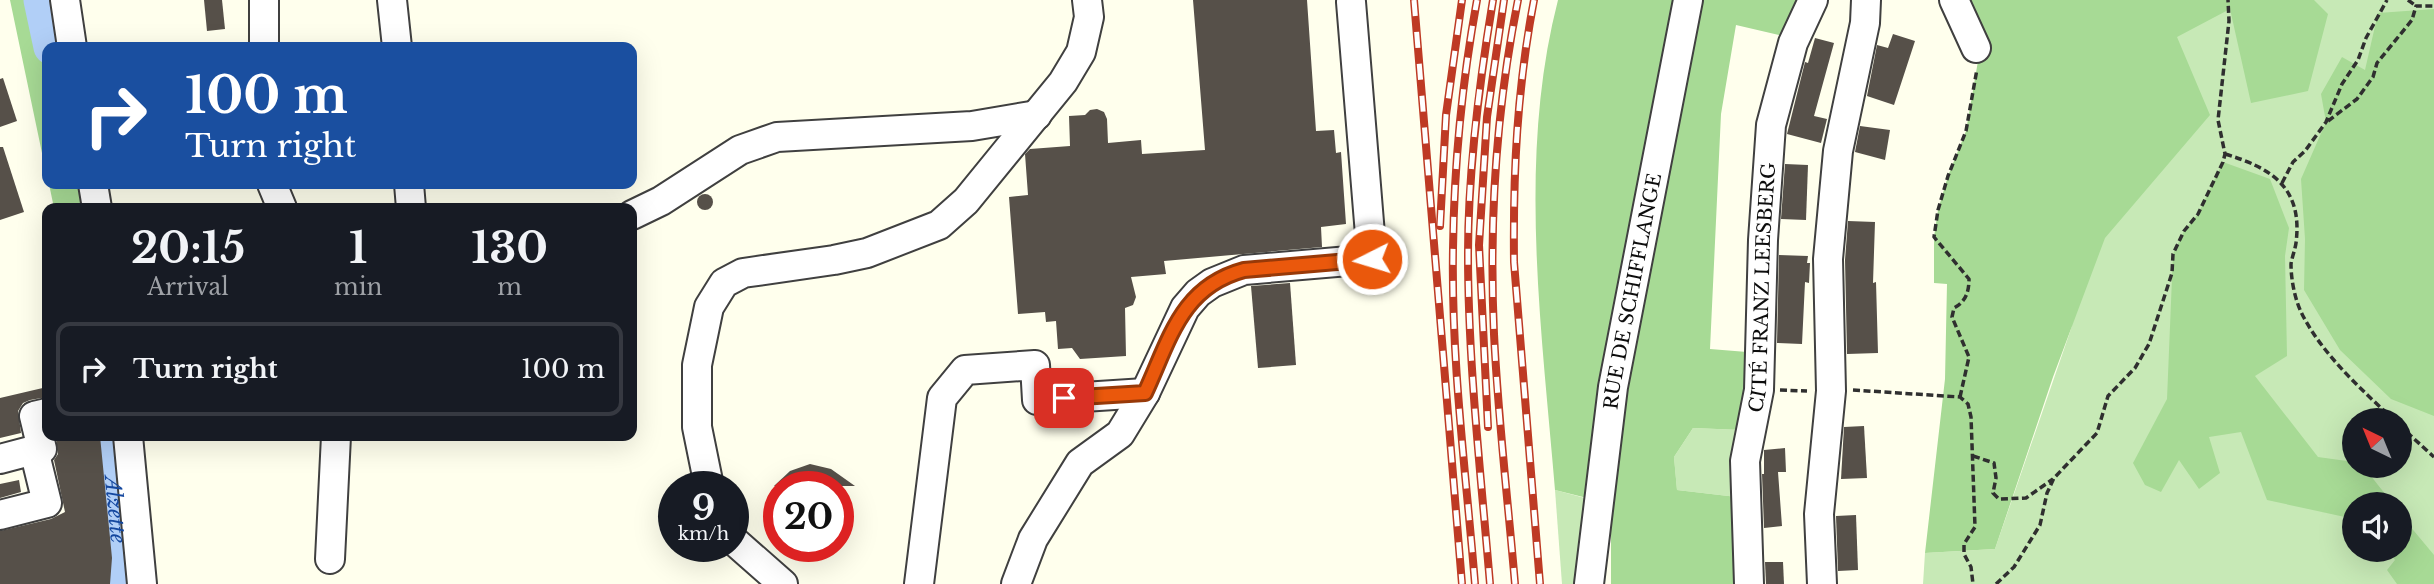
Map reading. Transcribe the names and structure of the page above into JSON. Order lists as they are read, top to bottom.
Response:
{
  "streets": {
    "street": ["CITÉ FRANZ LEESBERG", "RUE DE SCHIFFLANGE"]
  },
  "water": ["Alzette"],
  "north": "top left",
  "page": {
    "turn": ["100 m", "Turn right"],
    "eta": [
      "20:15",
      "Arrival",
      "1",
      "min",
      "130",
      "m"
    ],
    "list": [
      {
        "name": "Turn right",
        "value": "100 m"
      }
    ],
    "speed": "9 km/h",
    "limit": "20"
  }
}
